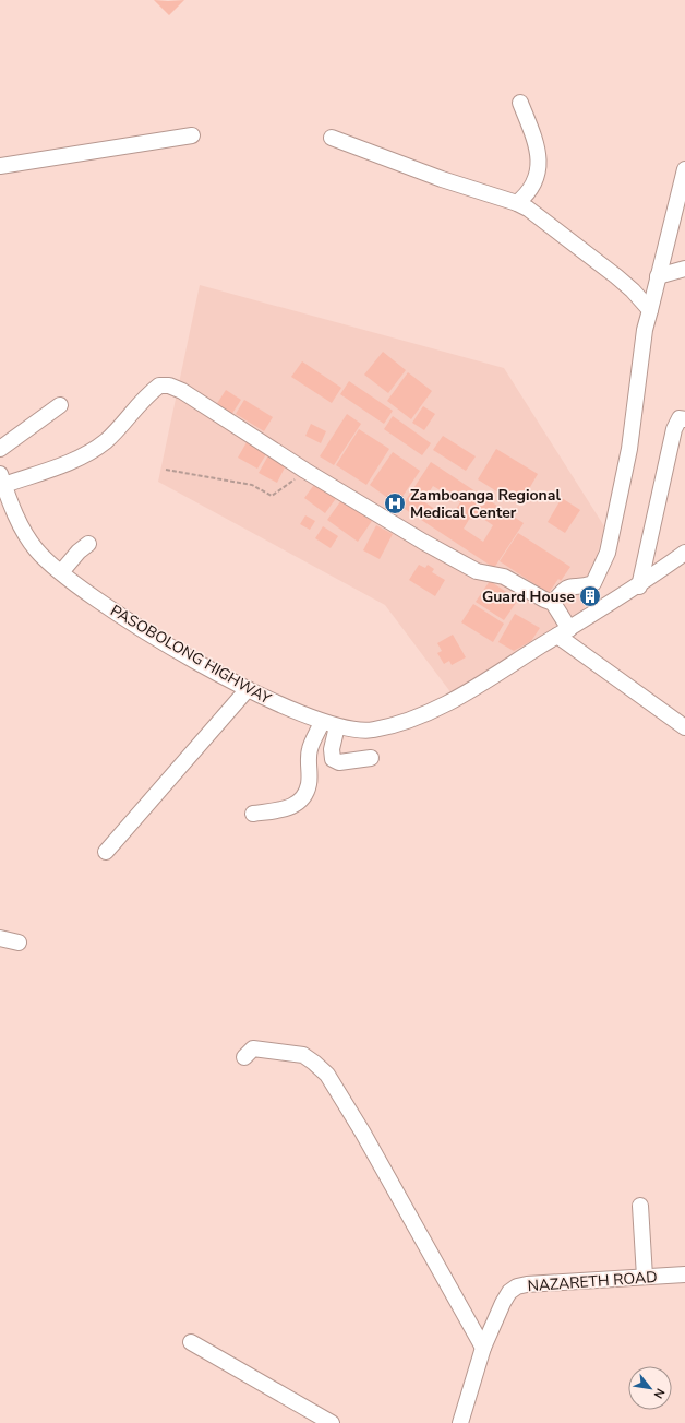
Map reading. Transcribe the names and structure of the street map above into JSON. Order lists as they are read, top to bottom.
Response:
{
  "streets": {
    "street": ["PASOBOLONG HIGHWAY", "NAZARETH ROAD"]
  },
  "places": {
    "hospital": ["Zamboanga Regional Medical Center"],
    "building": ["Guard House"]
  },
  "north": "bottom right"
}
